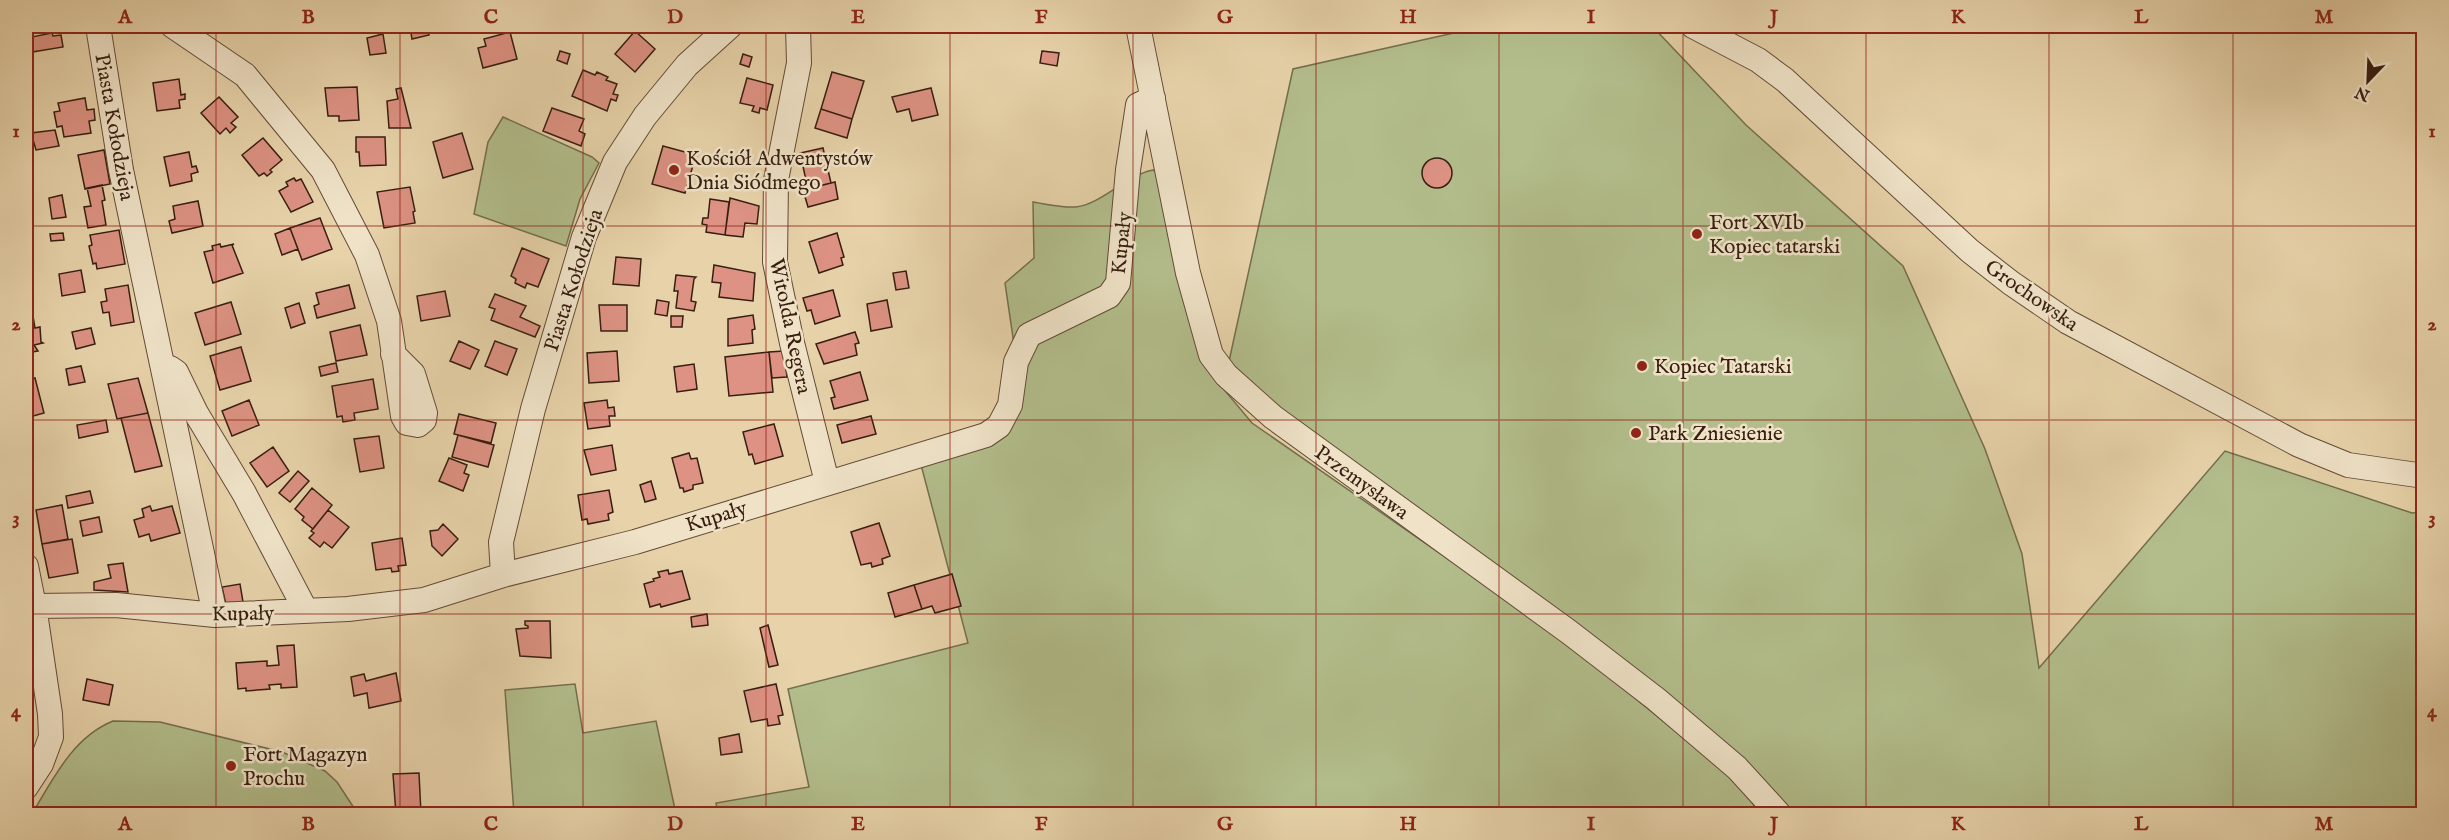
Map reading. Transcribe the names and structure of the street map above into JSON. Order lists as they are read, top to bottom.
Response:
{
  "streets": {
    "street": [
      "Piasta Kołodzieja",
      "Kupały",
      "Grochowska",
      "Witolda Regera",
      "Przemysława"
    ]
  },
  "crossings": [
    ["Piasta Kołodzieja", "Kupały"],
    ["Kupały", "Witolda Regera"],
    ["Kupały", "Przemysława"]
  ],
  "places": [
    "Kościół Adwentystów Dnia Siódmego",
    "Fort XVIb Kopiec tatarski",
    "Kopiec Tatarski",
    "Park Zniesienie",
    "Fort Magazyn Prochu"
  ],
  "north": "bottom left",
  "grid": {
    "columns": [
      "A",
      "B",
      "C",
      "D",
      "E",
      "F",
      "G",
      "H",
      "I",
      "J",
      "K",
      "L",
      "M"
    ],
    "rows": [
      "1",
      "2",
      "3",
      "4"
    ]
  }
}
